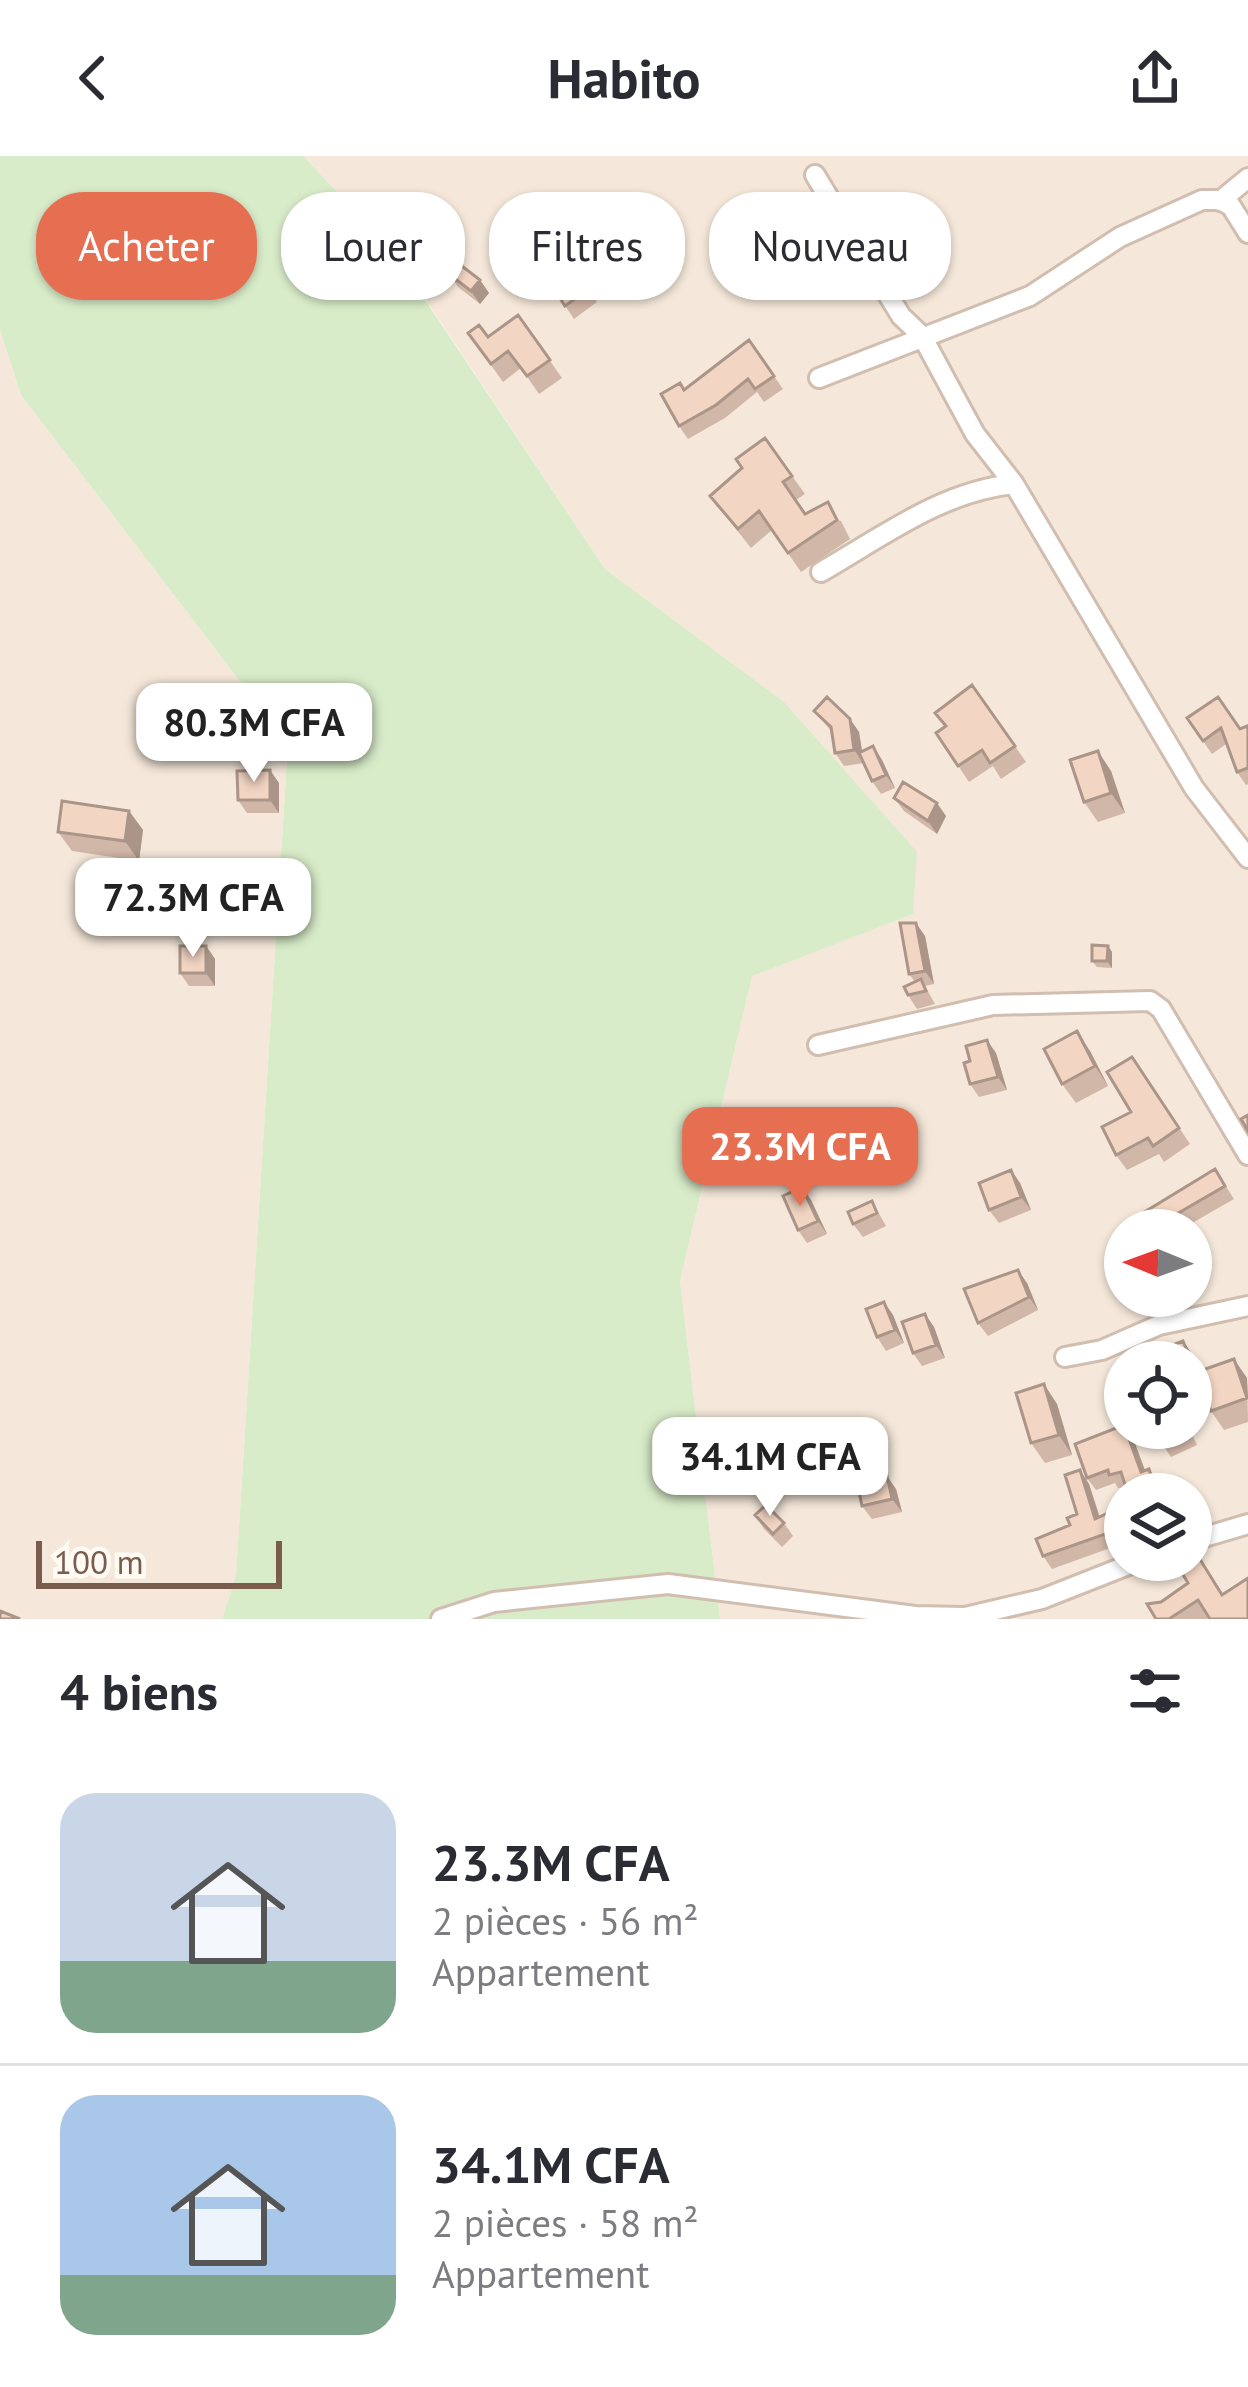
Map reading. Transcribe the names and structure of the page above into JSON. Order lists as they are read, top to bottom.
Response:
{
  "scale_bar": "100 m",
  "north": "left",
  "page": {
    "header": "Habito",
    "chip": [
      "Acheter",
      "Louer",
      "Filtres",
      "Nouveau"
    ],
    "price": [
      "80.3M CFA",
      "72.3M CFA",
      "23.3M CFA",
      "34.1M CFA"
    ],
    "scale": "100 m",
    "heading": "4 biens",
    "list": [
      {
        "name": "23.3M CFA",
        "note": "2 pièces · 56 m² · Appartement"
      },
      {
        "name": "34.1M CFA",
        "note": "2 pièces · 58 m² · Appartement"
      }
    ]
  }
}
